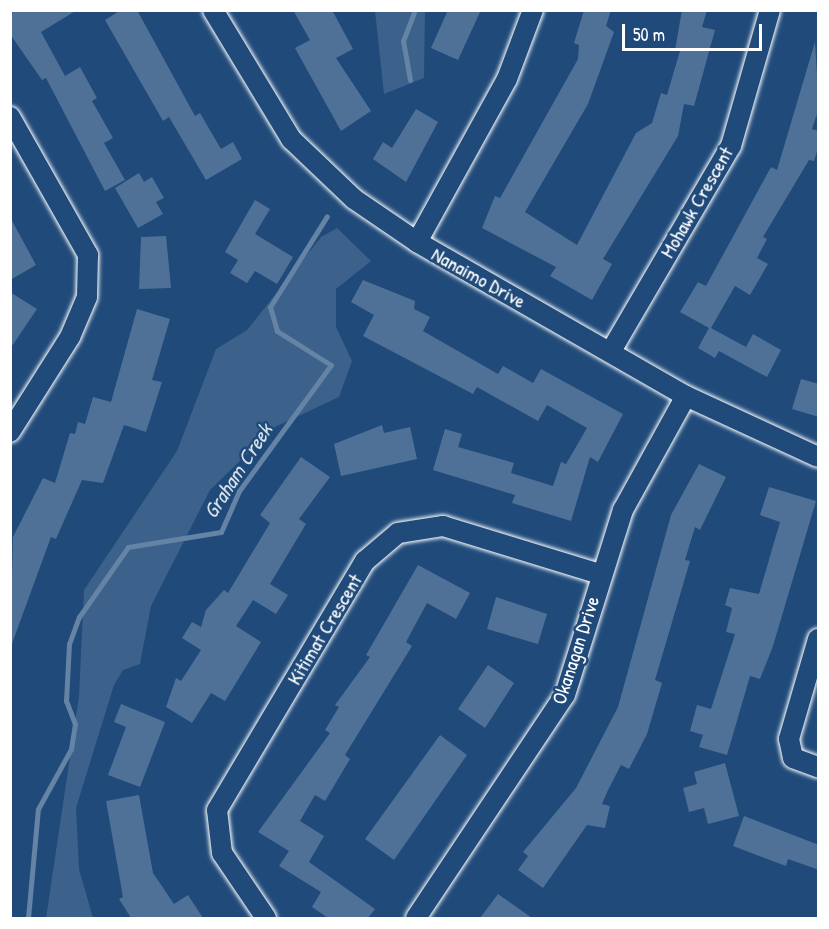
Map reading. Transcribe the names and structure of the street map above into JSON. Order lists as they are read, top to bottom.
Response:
{
  "streets": {
    "street": [
      "Mohawk Crescent",
      "Nanaimo Drive",
      "Kitimat Crescent",
      "Okanagan Drive"
    ]
  },
  "crossings": [
    ["Mohawk Crescent", "Nanaimo Drive"],
    ["Nanaimo Drive", "Okanagan Drive"],
    ["Kitimat Crescent", "Okanagan Drive"]
  ],
  "water": ["Graham Creek"],
  "scale_bar": "50 m"
}
